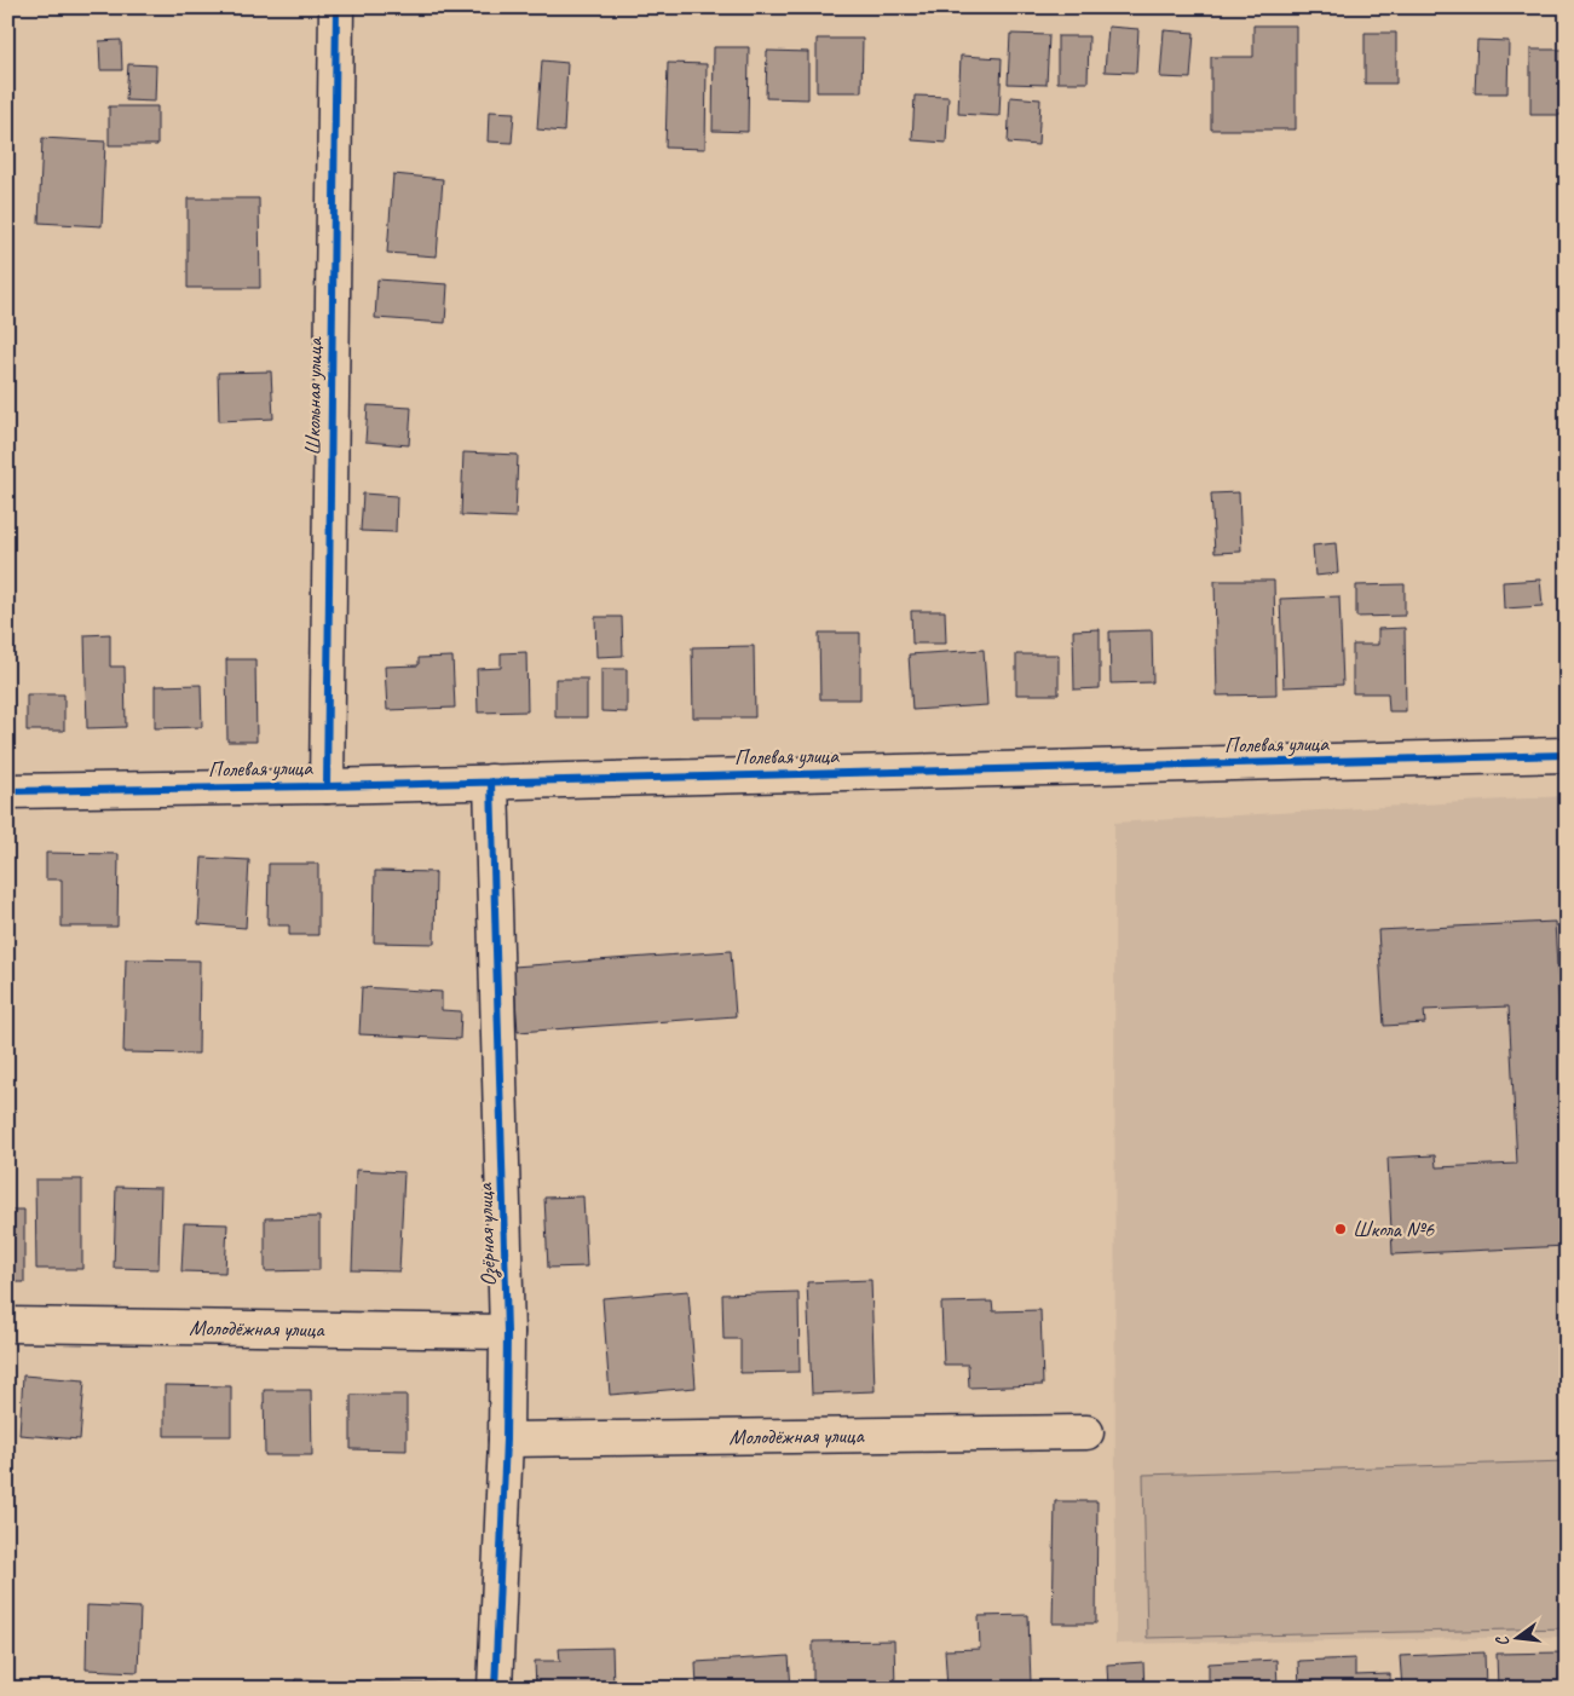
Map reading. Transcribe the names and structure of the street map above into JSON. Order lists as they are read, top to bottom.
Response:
{
  "streets": {
    "street": [
      "Школьная улица",
      "Полевая улица",
      "Озёрная улица",
      "Молодёжная улица"
    ]
  },
  "crossings": [
    ["Школьная улица", "Полевая улица"],
    ["Полевая улица", "Озёрная улица"],
    ["Озёрная улица", "Молодёжная улица"]
  ],
  "places": ["Школа №6"],
  "north": "left"
}
